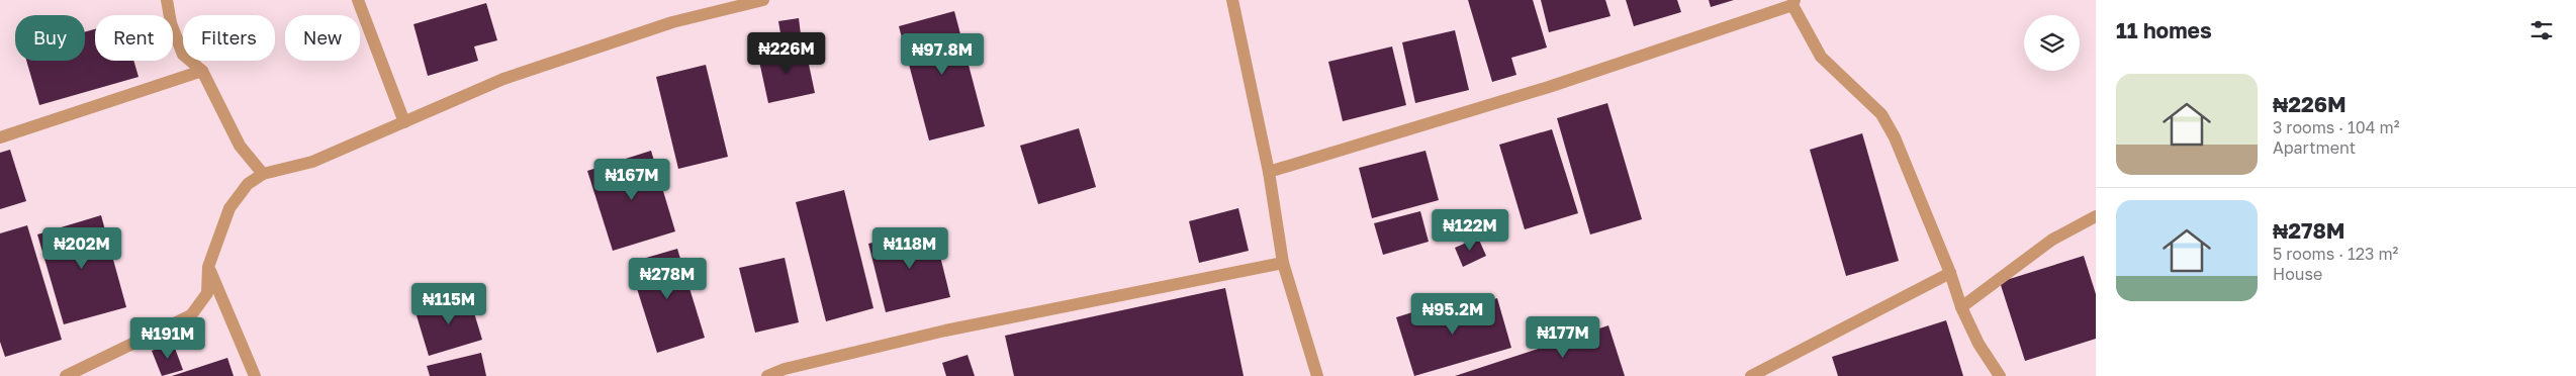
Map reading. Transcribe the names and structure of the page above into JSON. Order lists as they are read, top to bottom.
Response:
{
  "page": {
    "heading": "11 homes",
    "chip": [
      "Buy",
      "Rent",
      "Filters",
      "New"
    ],
    "price": [
      "₦226M",
      "₦97.8M",
      "₦167M",
      "₦122M",
      "₦202M",
      "₦118M",
      "₦278M",
      "₦115M",
      "₦95.2M",
      "₦177M",
      "₦191M"
    ],
    "list": [
      {
        "name": "₦226M",
        "note": "3 rooms · 104 m² · Apartment"
      },
      {
        "name": "₦278M",
        "note": "5 rooms · 123 m² · House"
      }
    ]
  }
}
